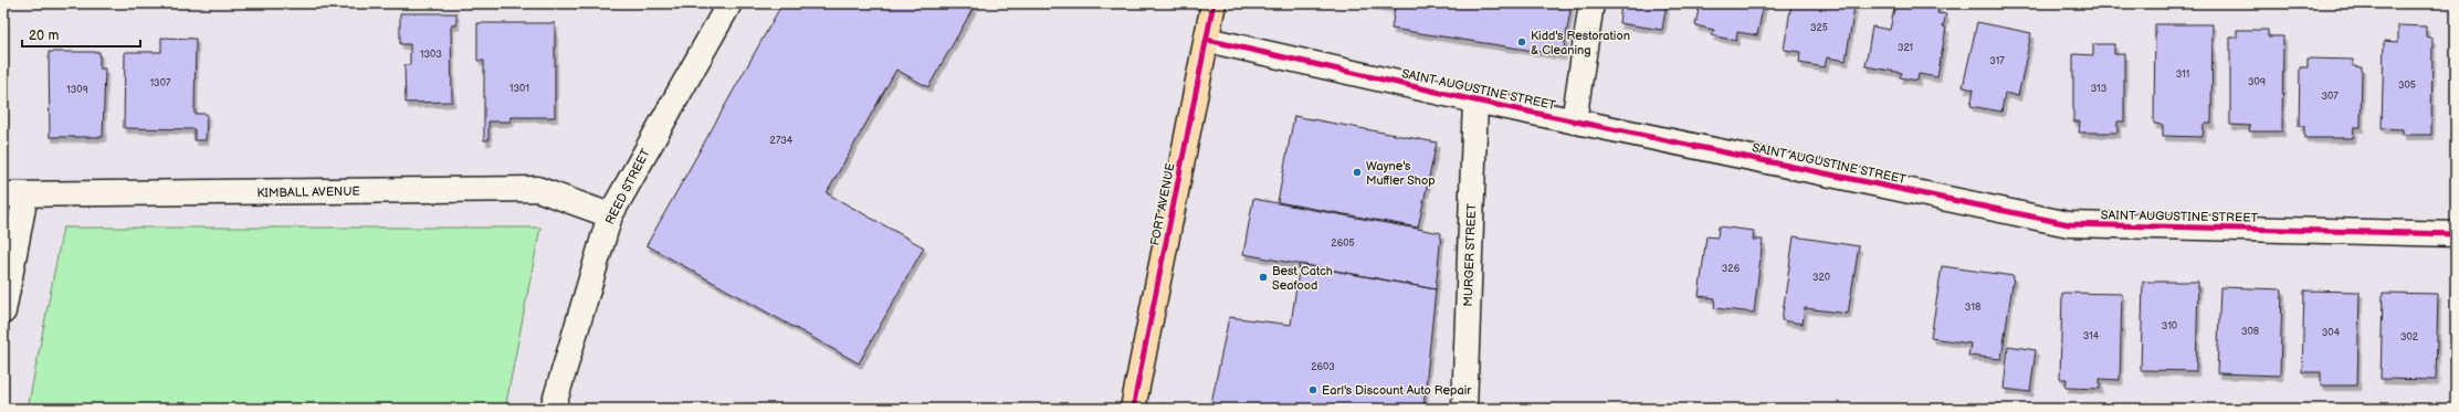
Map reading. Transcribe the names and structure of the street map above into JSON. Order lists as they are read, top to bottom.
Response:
{
  "streets": {
    "main road": ["FORT AVENUE"],
    "street": [
      "SAINT AUGUSTINE STREET",
      "REED STREET",
      "KIMBALL AVENUE",
      "MURGER STREET"
    ]
  },
  "crossings": [
    ["SAINT AUGUSTINE STREET", "FORT AVENUE"],
    ["SAINT AUGUSTINE STREET", "MURGER STREET"],
    ["REED STREET", "KIMBALL AVENUE"]
  ],
  "places": [
    "Kidd's Restoration & Cleaning",
    "Wayne's Muffler Shop",
    "Best Catch Seafood",
    "Earl's Discount Auto Repair"
  ],
  "house_numbers": [
    "325",
    "321",
    "1303",
    "317",
    "311",
    "309",
    "1307",
    "305",
    "1301",
    "313",
    "1309",
    "307",
    "2734",
    "2605",
    "326",
    "320",
    "318",
    "310",
    "308",
    "304",
    "314",
    "302",
    "2603"
  ],
  "scale_bar": "20 m"
}
